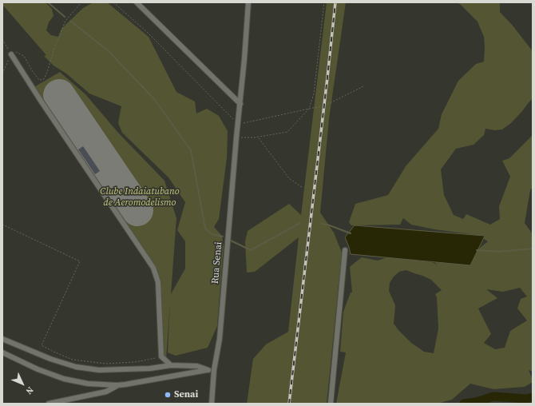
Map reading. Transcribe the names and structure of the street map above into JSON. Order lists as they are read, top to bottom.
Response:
{
  "streets": {
    "street": ["Rua Senai"]
  },
  "parks": ["Clube Indaiatubano de Aeromodelismo"],
  "places": ["Senai"],
  "north": "bottom right"
}
